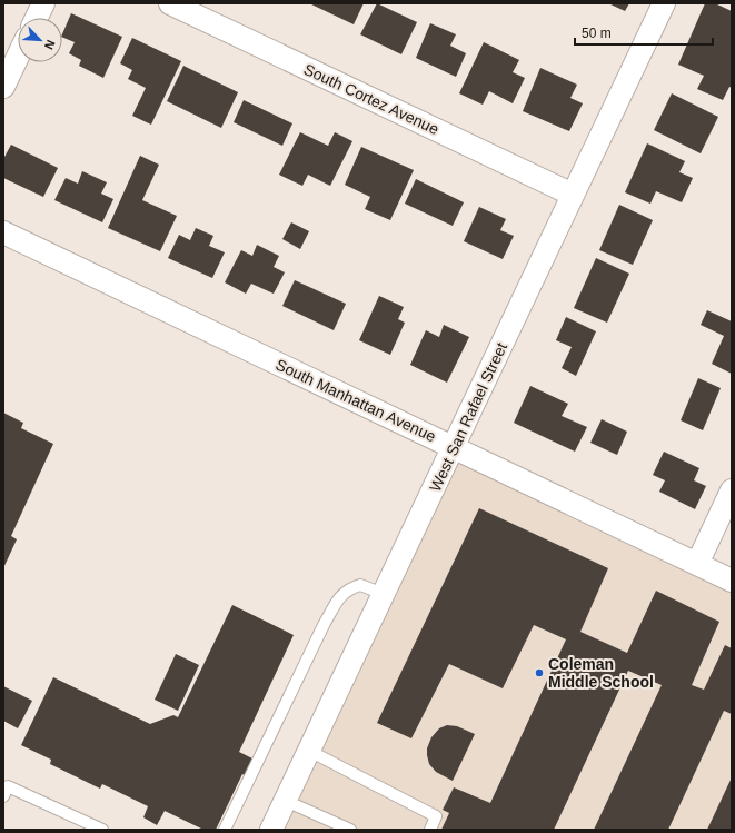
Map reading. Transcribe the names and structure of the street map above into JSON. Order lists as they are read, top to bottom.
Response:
{
  "streets": {
    "street": ["South Cortez Avenue", "South Manhattan Avenue", "West San Rafael Street"]
  },
  "crossings": [
    ["South Cortez Avenue", "West San Rafael Street"],
    ["South Manhattan Avenue", "West San Rafael Street"]
  ],
  "places": ["Coleman Middle School"],
  "scale_bar": "50 m",
  "north": "bottom right"
}
